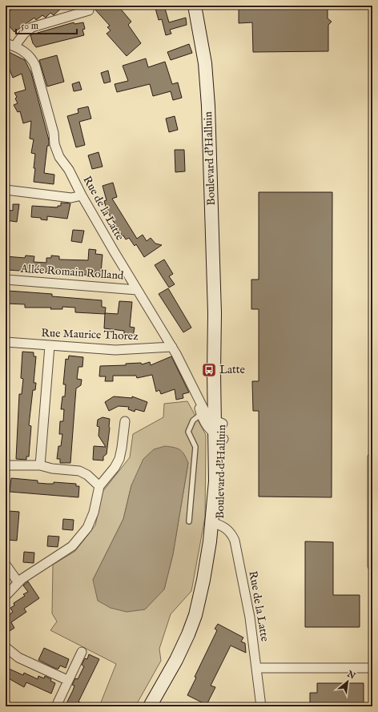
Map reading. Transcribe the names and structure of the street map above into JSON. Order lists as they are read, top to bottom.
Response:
{
  "streets": {
    "main road": ["Boulevard d'Halluin"],
    "street": ["Rue de la Latte", "Allée Romain Rolland", "Rue Maurice Thorez"]
  },
  "crossings": [
    ["Boulevard d'Halluin", "Rue de la Latte"],
    ["Rue de la Latte", "Allée Romain Rolland"],
    ["Rue de la Latte", "Rue Maurice Thorez"]
  ],
  "places": {
    "bus stop": ["Latte"]
  },
  "scale_bar": "50 m",
  "north": "top right"
}
